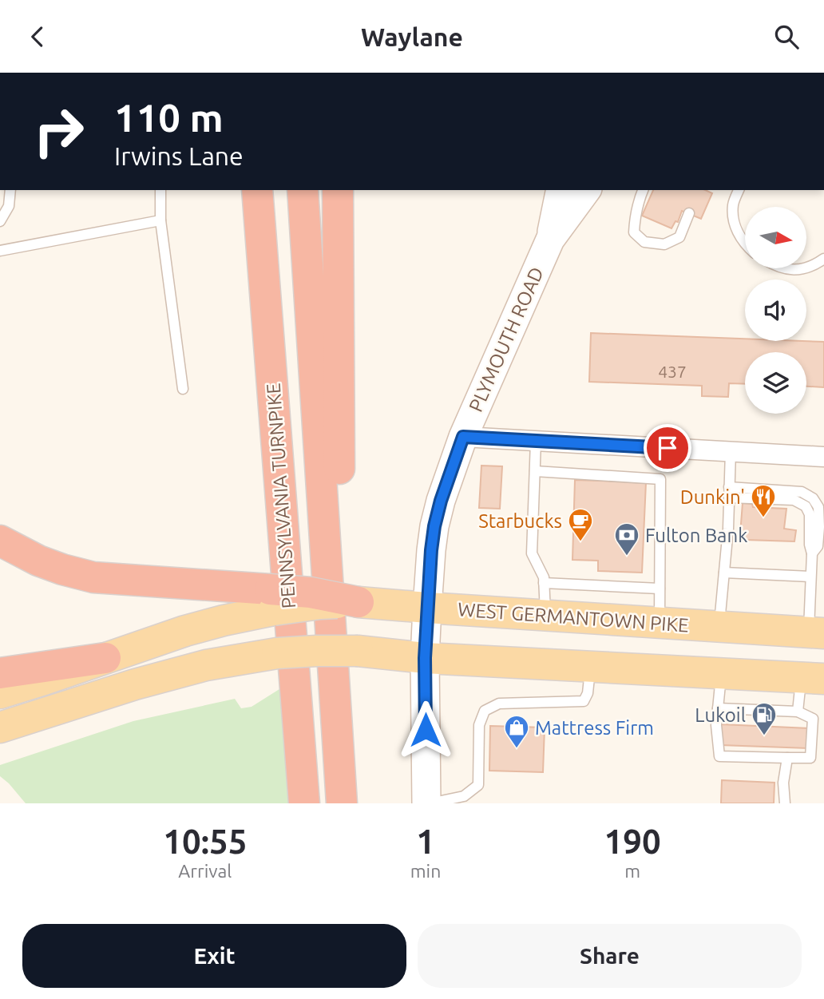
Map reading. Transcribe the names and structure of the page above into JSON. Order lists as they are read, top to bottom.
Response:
{
  "streets": {
    "highway": ["PENNSYLVANIA TURNPIKE"],
    "main road": ["PLYMOUTH ROAD", "WEST GERMANTOWN PIKE"]
  },
  "crossings": [
    ["PLYMOUTH ROAD", "WEST GERMANTOWN PIKE"]
  ],
  "places": {
    "restaurant": ["Dunkin'"],
    "cafe": ["Starbucks"],
    "bank": ["Fulton Bank"],
    "fuel station": ["Lukoil"],
    "shop": ["Mattress Firm"]
  },
  "house_numbers": ["437"],
  "north": "right",
  "page": {
    "header": "Waylane",
    "turn": ["110 m", "Irwins Lane"],
    "eta": [
      "10:55",
      "Arrival",
      "1",
      "min",
      "190",
      "m"
    ],
    "buttons": ["Exit", "Share"]
  }
}
